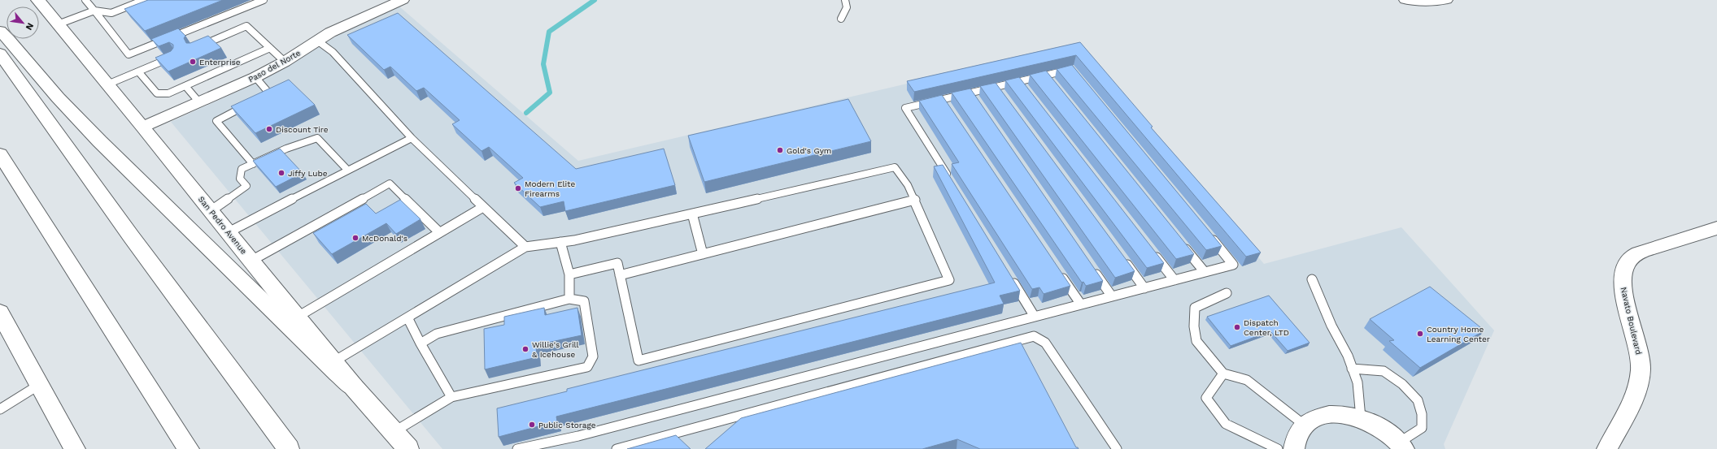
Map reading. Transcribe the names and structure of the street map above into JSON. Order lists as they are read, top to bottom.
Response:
{
  "streets": {
    "main road": ["San Pedro Avenue"],
    "street": ["Paso del Norte", "Navato Boulevard"]
  },
  "crossings": [
    ["Paso del Norte", "San Pedro Avenue"]
  ],
  "places": [
    "Enterprise",
    "Discount Tire",
    "Gold's Gym",
    "Jiffy Lube",
    "Modern Elite Firearms",
    "McDonald's",
    "Dispatch Center, LTD",
    "Country Home Learning Center",
    "Willie's Grill & Icehouse",
    "Public Storage"
  ],
  "north": "bottom right"
}
